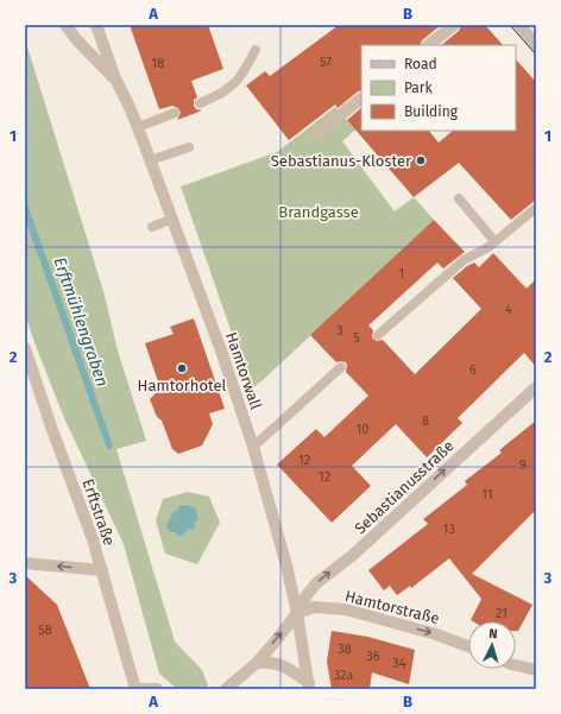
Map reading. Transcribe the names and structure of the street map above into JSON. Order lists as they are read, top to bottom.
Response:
{
  "streets": {
    "street": [
      "Hamtorwall",
      "Sebastianusstraße",
      "Erftstraße",
      "Hamtorstraße"
    ]
  },
  "crossings": [
    ["Hamtorwall", "Sebastianusstraße"],
    ["Hamtorwall", "Hamtorstraße"],
    ["Sebastianusstraße", "Hamtorstraße"]
  ],
  "one_way": ["Sebastianusstraße", "Hamtorstraße"],
  "water": ["Erftmühlengraben"],
  "parks": ["Brandgasse"],
  "places": ["Sebastianus-Kloster", "Hamtorhotel"],
  "house_numbers": [
    "57",
    "18",
    "1",
    "4",
    "3",
    "5",
    "6",
    "8",
    "10",
    "12",
    "9",
    "12",
    "11",
    "13",
    "21",
    "58",
    "38",
    "36",
    "34",
    "32a"
  ],
  "legend": ["Road", "Park", "Building"],
  "north": "top",
  "grid": {
    "columns": ["A", "B"],
    "rows": ["1", "2", "3"]
  }
}
